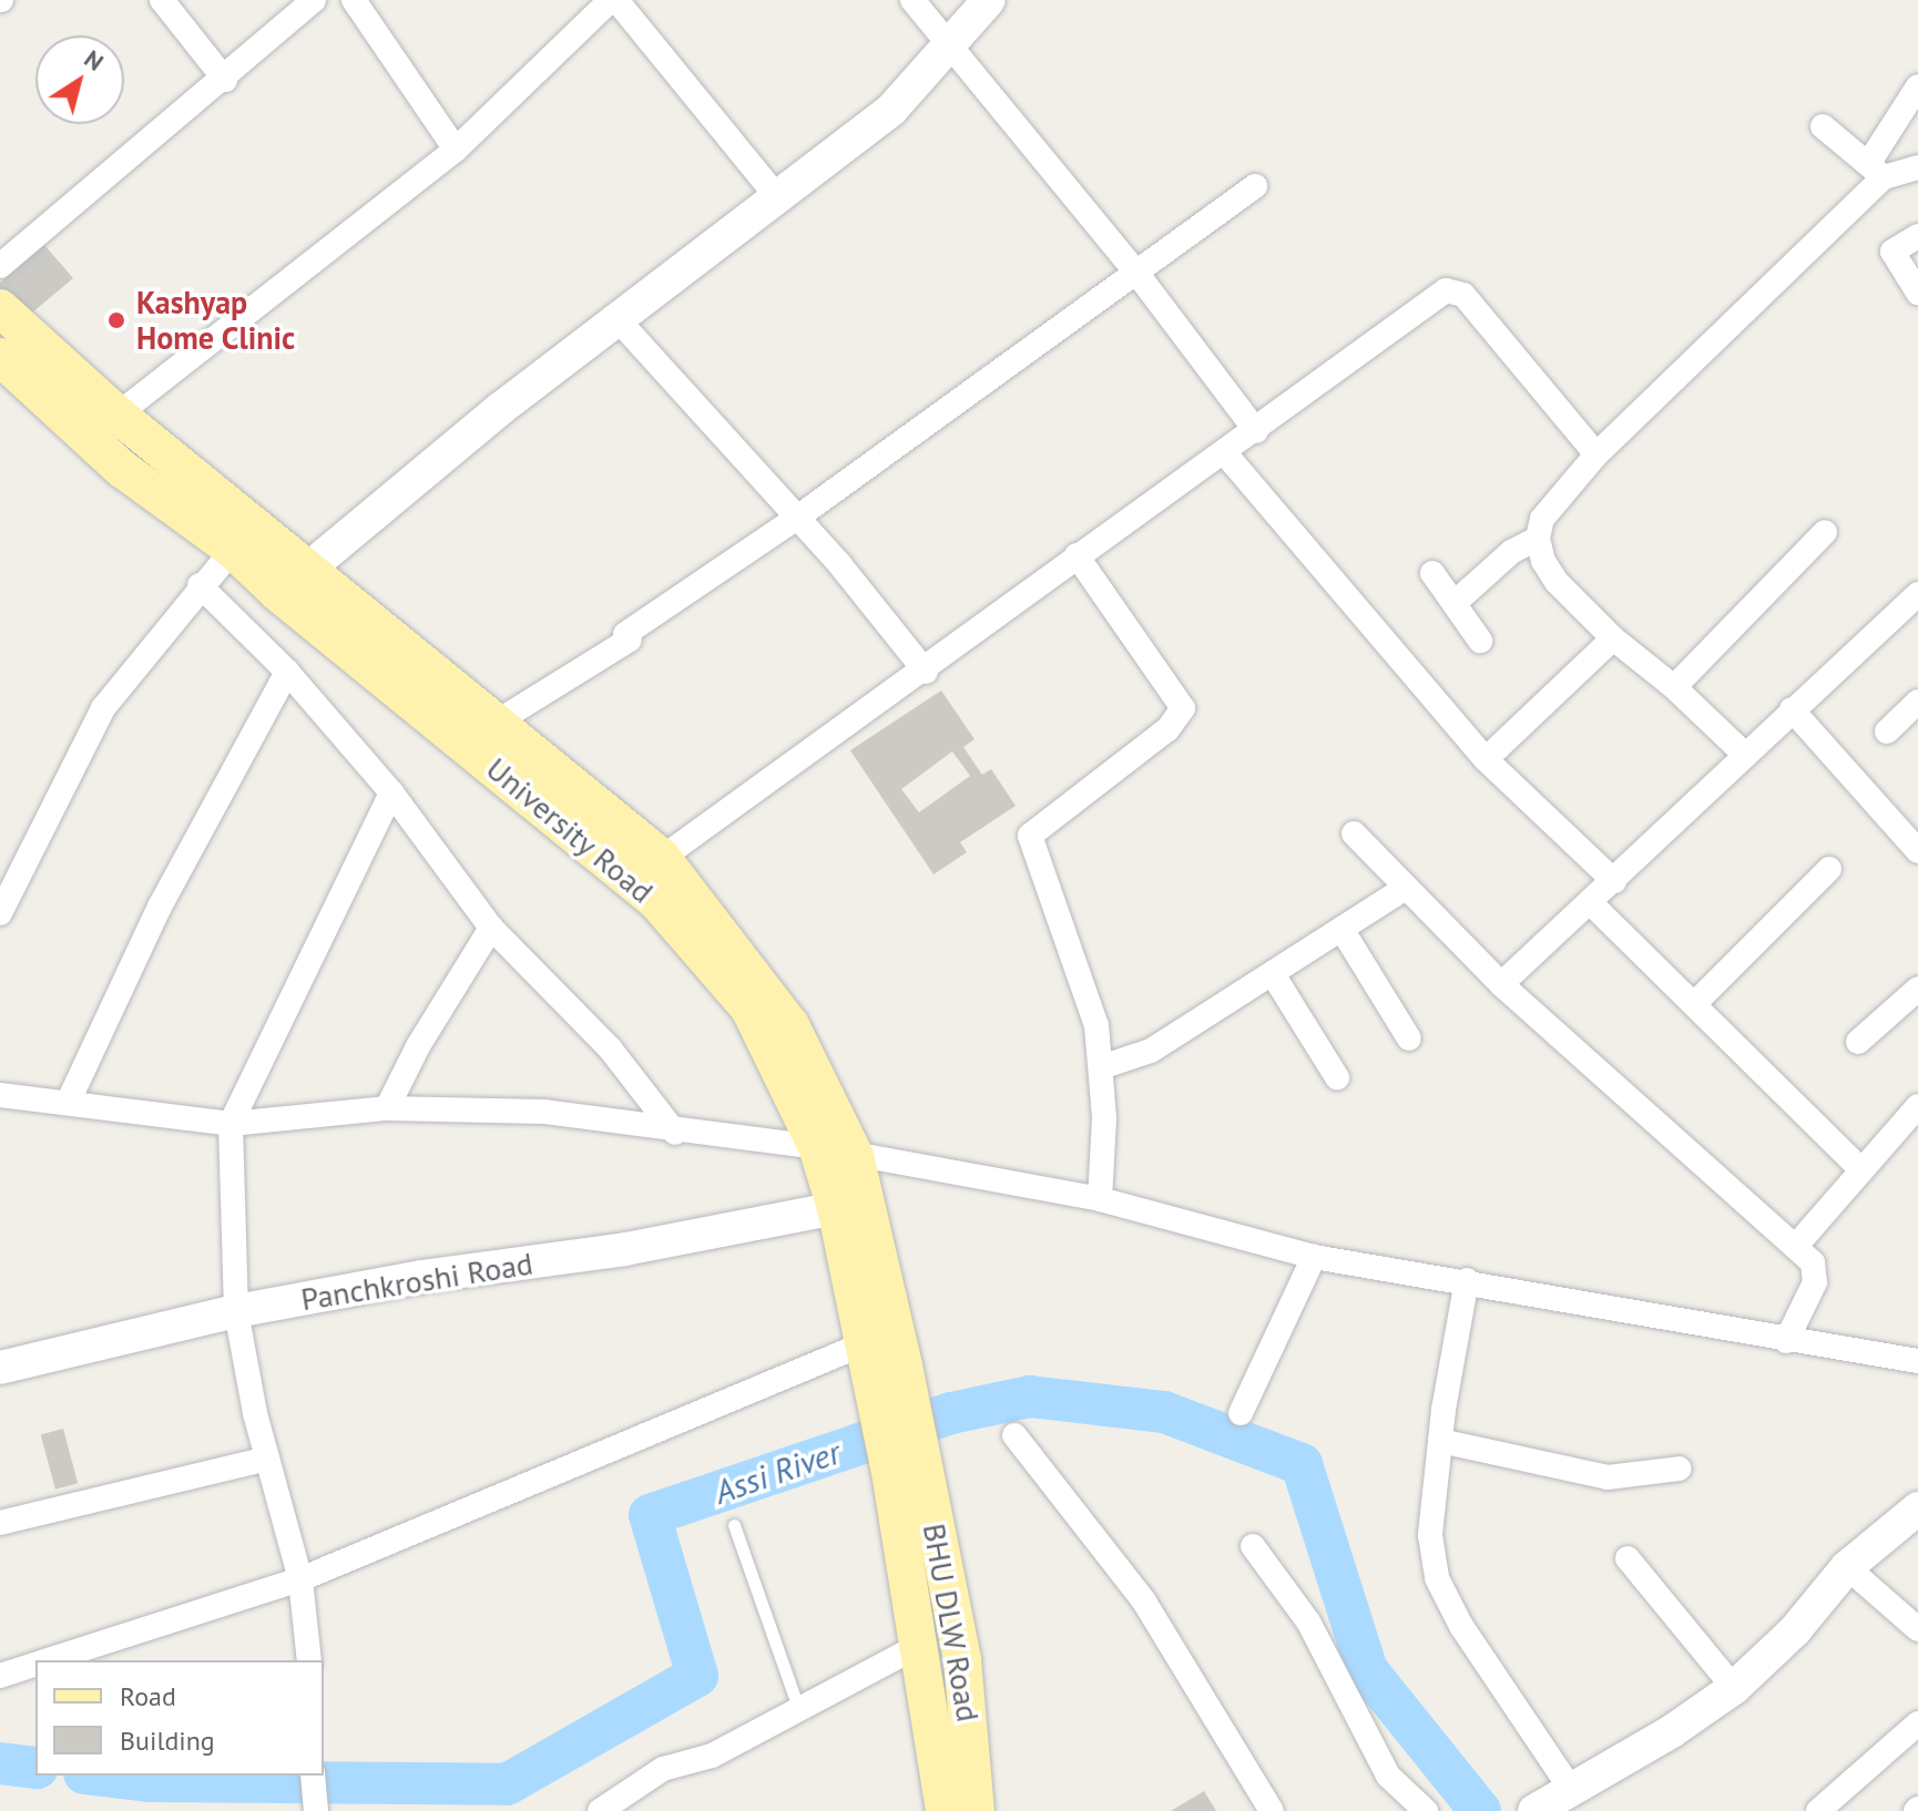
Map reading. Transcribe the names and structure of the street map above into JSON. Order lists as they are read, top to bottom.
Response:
{
  "streets": {
    "main road": ["University Road", "BHU DLW Road"],
    "street": ["Panchkroshi Road"]
  },
  "crossings": [
    ["University Road", "Panchkroshi Road"],
    ["University Road", "BHU DLW Road"]
  ],
  "water": ["Assi River"],
  "places": ["Kashyap Home Clinic"],
  "legend": ["Road", "Building"],
  "north": "top right"
}
